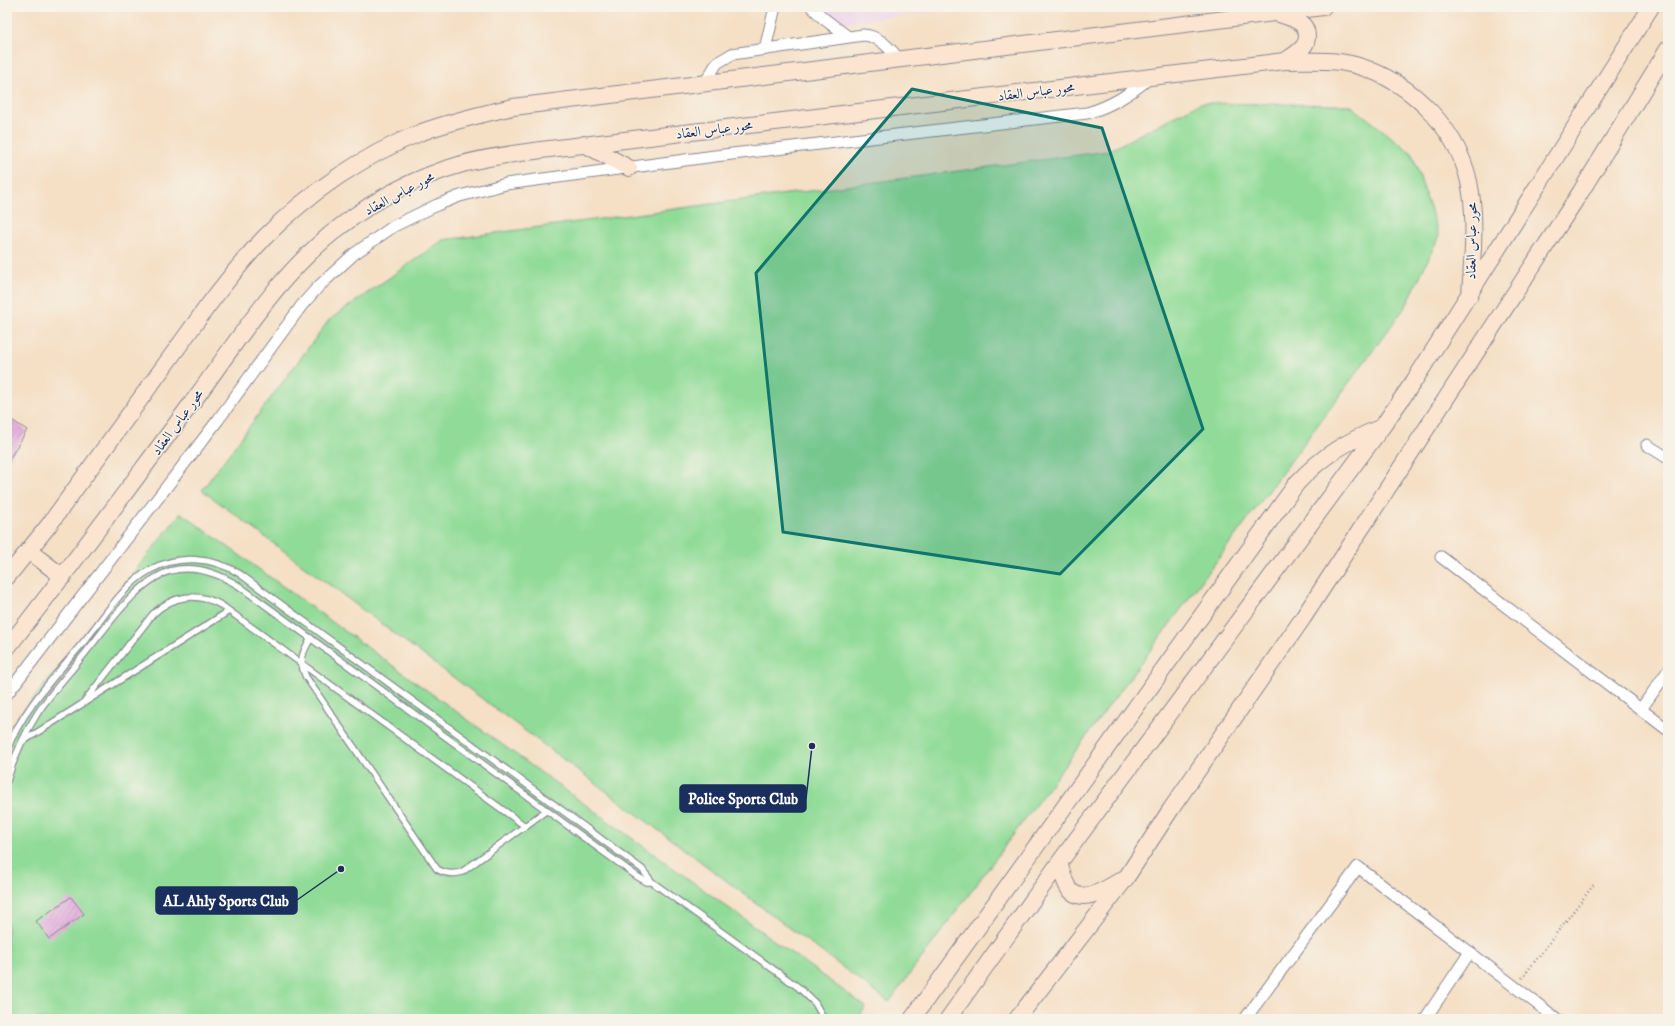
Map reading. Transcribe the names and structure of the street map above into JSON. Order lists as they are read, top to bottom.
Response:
{
  "streets": {
    "main road": ["محور عباس العقاد"]
  },
  "places": ["Police Sports Club", "AL Ahly Sports Club"]
}
